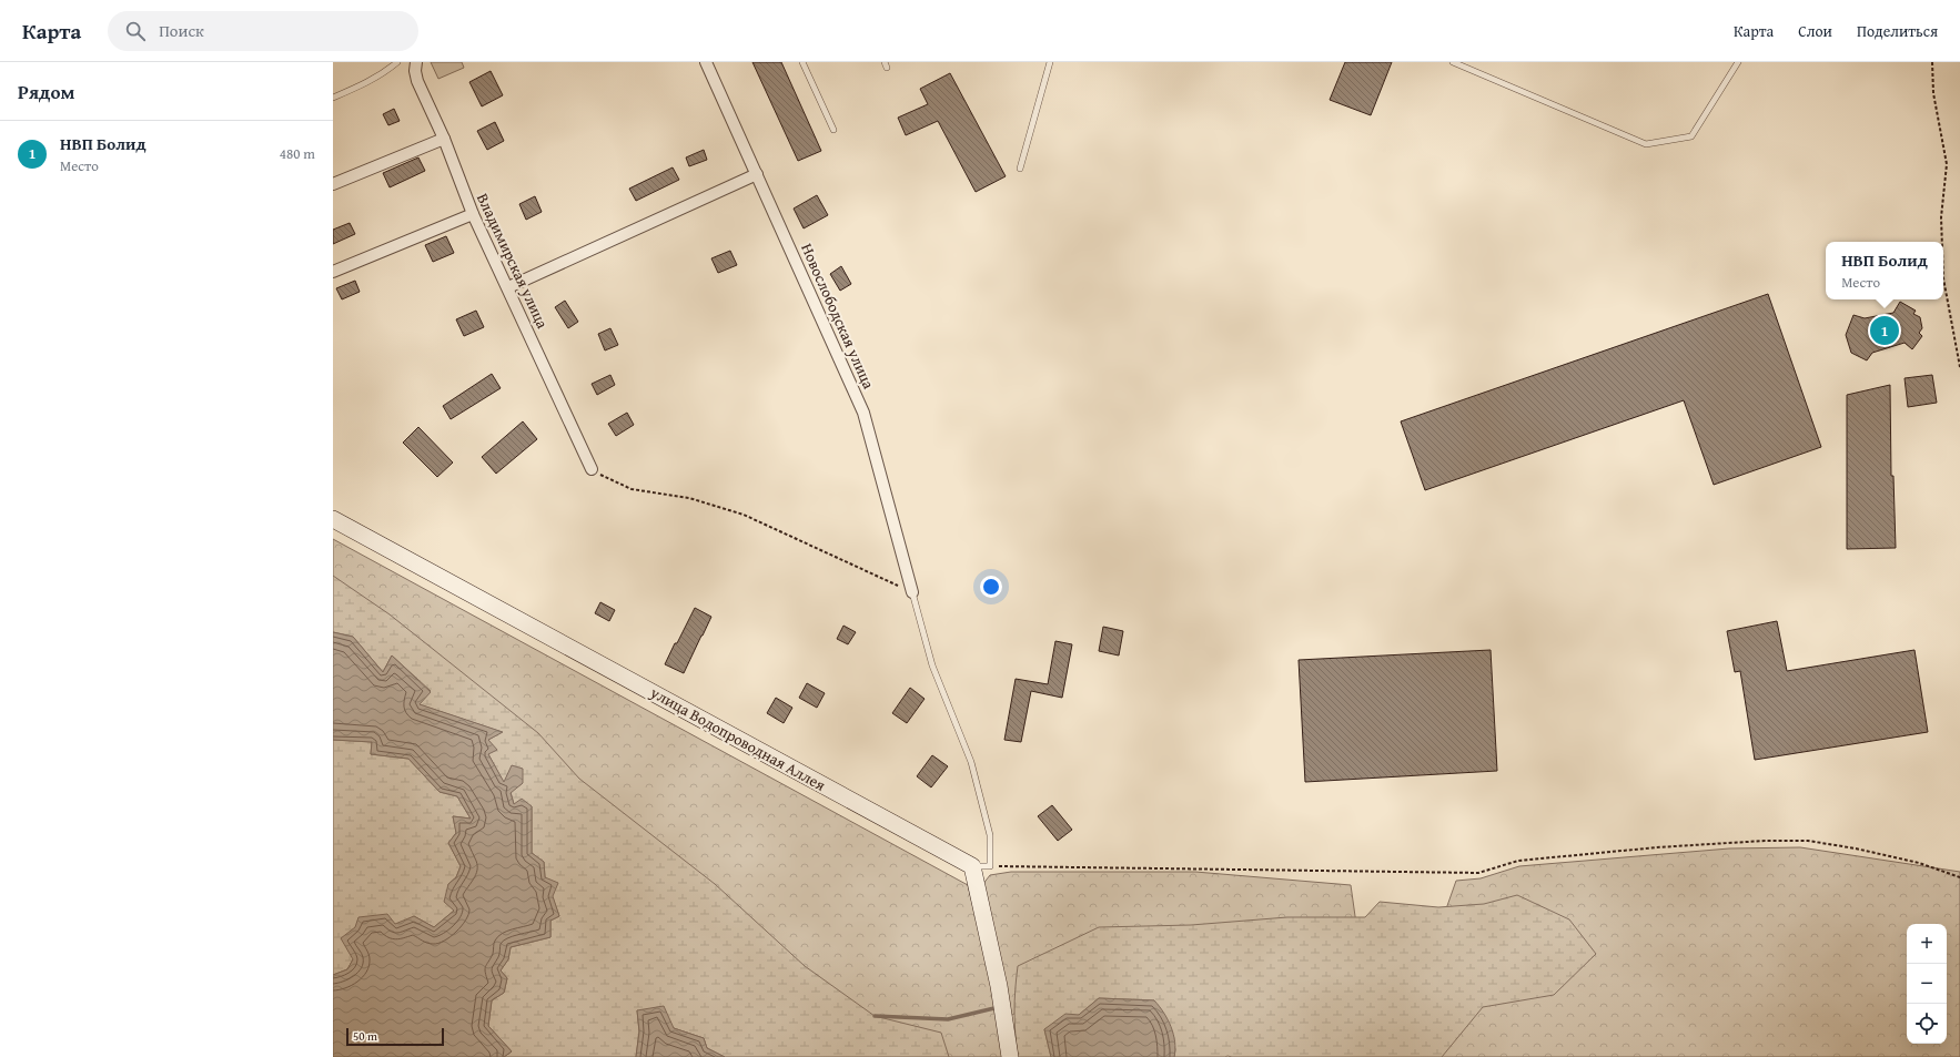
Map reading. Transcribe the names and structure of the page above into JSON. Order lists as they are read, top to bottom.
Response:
{
  "streets": {
    "street": ["Владимирская улица", "Новослободская улица", "улица Водопроводная Аллея"]
  },
  "scale_bar": "50 m",
  "page": {
    "header": "Карта",
    "search": "Поиск",
    "nav": ["Карта", "Слои", "Поделиться"],
    "heading": "Рядом",
    "list": [
      {
        "mark": "1",
        "name": "НВП Болид",
        "note": "Место",
        "value": "480 m"
      }
    ],
    "popup": ["НВП Болид", "Место"],
    "pins": "1",
    "map_buttons": ["+", "−"],
    "scale": "50 m"
  }
}
